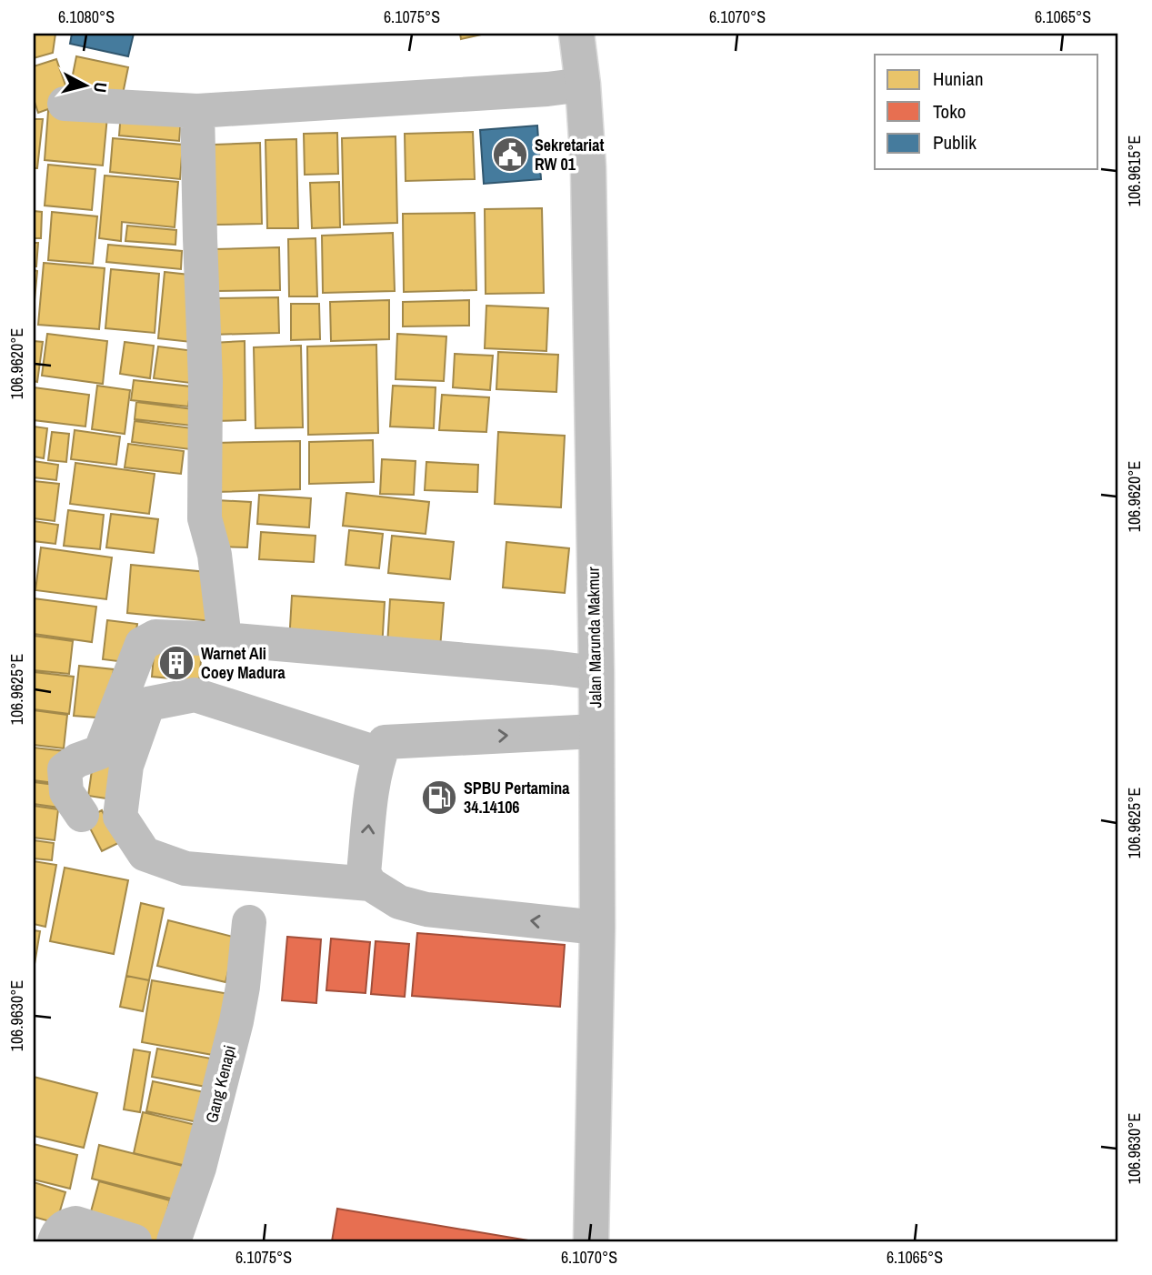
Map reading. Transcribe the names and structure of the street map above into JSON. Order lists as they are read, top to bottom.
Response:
{
  "streets": {
    "street": ["Jalan Marunda Makmur", "Gang Kenapi"]
  },
  "places": {
    "public building": ["Sekretariat RW 01"],
    "building": ["Warnet Ali Coey Madura"],
    "fuel station": ["SPBU Pertamina 34.14106"]
  },
  "legend": ["Hunian", "Toko", "Publik"],
  "north": "right",
  "coordinates": [
    "6.1080°S",
    "6.1075°S",
    "6.1070°S",
    "6.1065°S",
    "106.9615°E",
    "106.9620°E",
    "106.9625°E",
    "106.9630°E"
  ]
}
